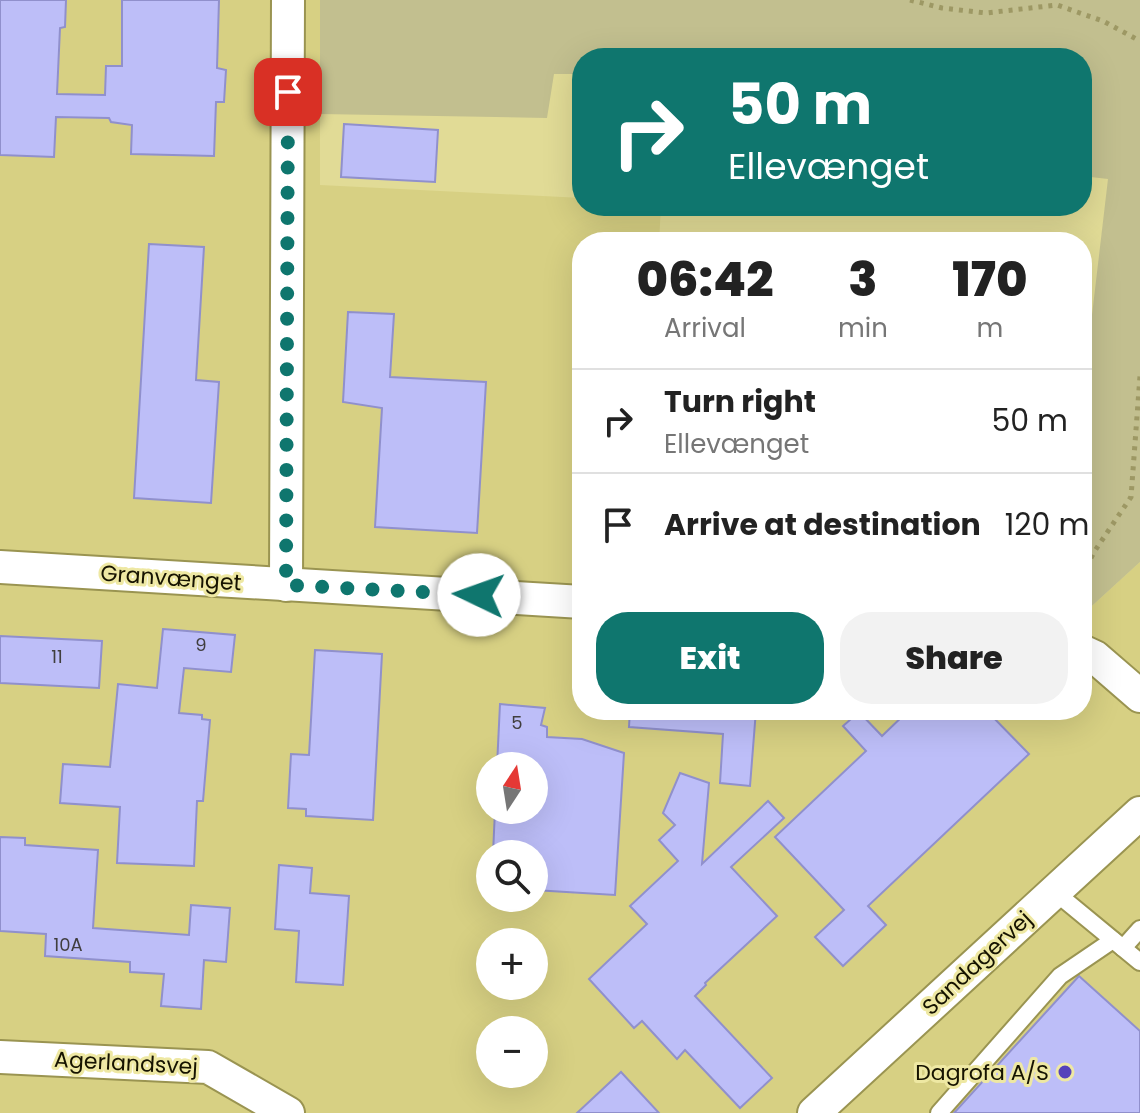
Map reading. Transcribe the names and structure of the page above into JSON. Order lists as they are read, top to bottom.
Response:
{
  "streets": {
    "street": ["Granvænget", "Sandagervej", "Agerlandsvej"]
  },
  "places": ["Dagrofa A/S"],
  "house_numbers": [
    "9",
    "11",
    "5",
    "10A"
  ],
  "north": "top",
  "page": {
    "turn": ["50 m", "Ellevænget"],
    "eta": [
      "06:42",
      "Arrival",
      "3",
      "min",
      "170",
      "m"
    ],
    "list": [
      {
        "name": "Turn right",
        "note": "Ellevænget",
        "value": "50 m"
      },
      {
        "name": "Arrive at destination",
        "value": "120 m"
      }
    ],
    "buttons": ["Exit", "Share"],
    "map_buttons": ["+", "−"]
  }
}
